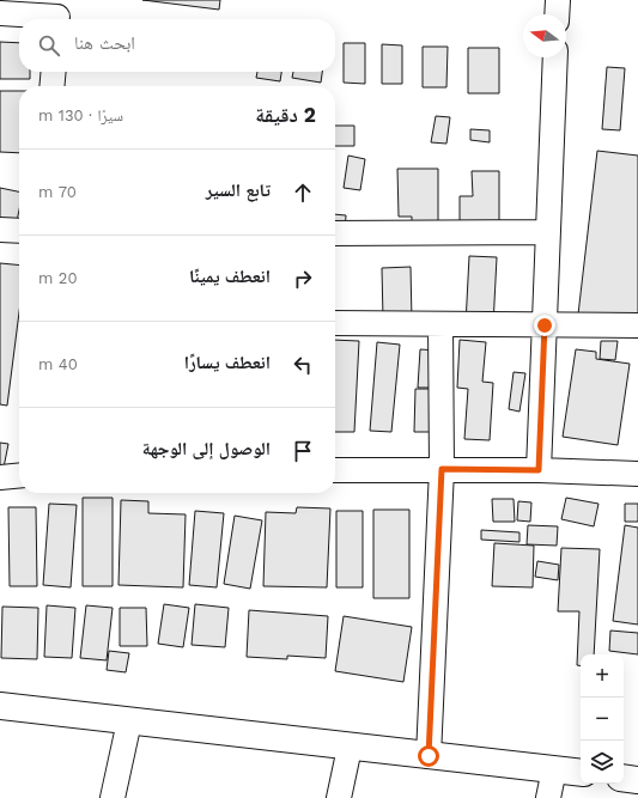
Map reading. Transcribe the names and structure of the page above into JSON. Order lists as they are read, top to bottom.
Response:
{
  "north": "left",
  "page": {
    "search": "ابحث هنا",
    "heading": ["2 دقيقة", "سيرًا · 130 m"],
    "list": [
      ["تابع السير", "70 m"],
      ["انعطف يمينًا", "20 m"],
      ["انعطف يسارًا", "40 m"],
      "الوصول إلى الوجهة"
    ],
    "map_buttons": ["+", "−"]
  }
}
